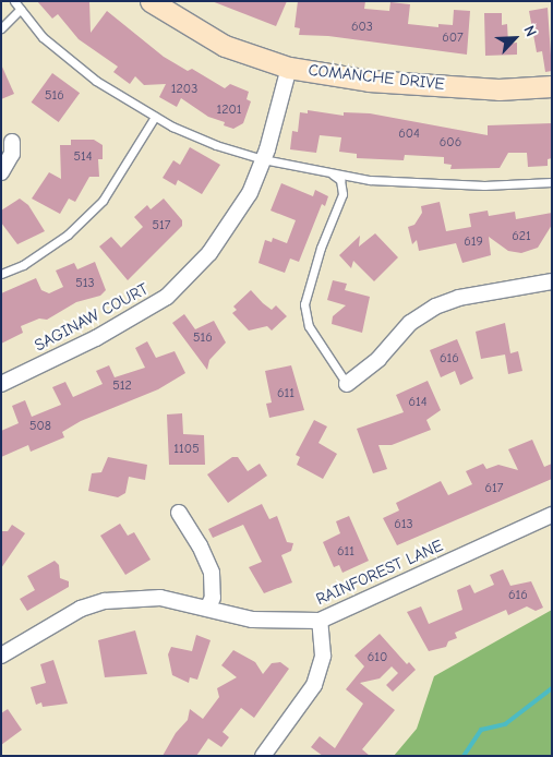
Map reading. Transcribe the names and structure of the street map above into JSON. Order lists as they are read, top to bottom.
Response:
{
  "streets": {
    "street": ["COMANCHE DRIVE", "SAGINAW COURT", "RAINFOREST LANE"]
  },
  "crossings": [
    ["COMANCHE DRIVE", "SAGINAW COURT"]
  ],
  "house_numbers": [
    "603",
    "607",
    "1203",
    "516",
    "1201",
    "604",
    "606",
    "514",
    "517",
    "621",
    "619",
    "513",
    "516",
    "616",
    "512",
    "611",
    "614",
    "508",
    "1105",
    "617",
    "613",
    "611",
    "616",
    "610"
  ],
  "north": "top right"
}
